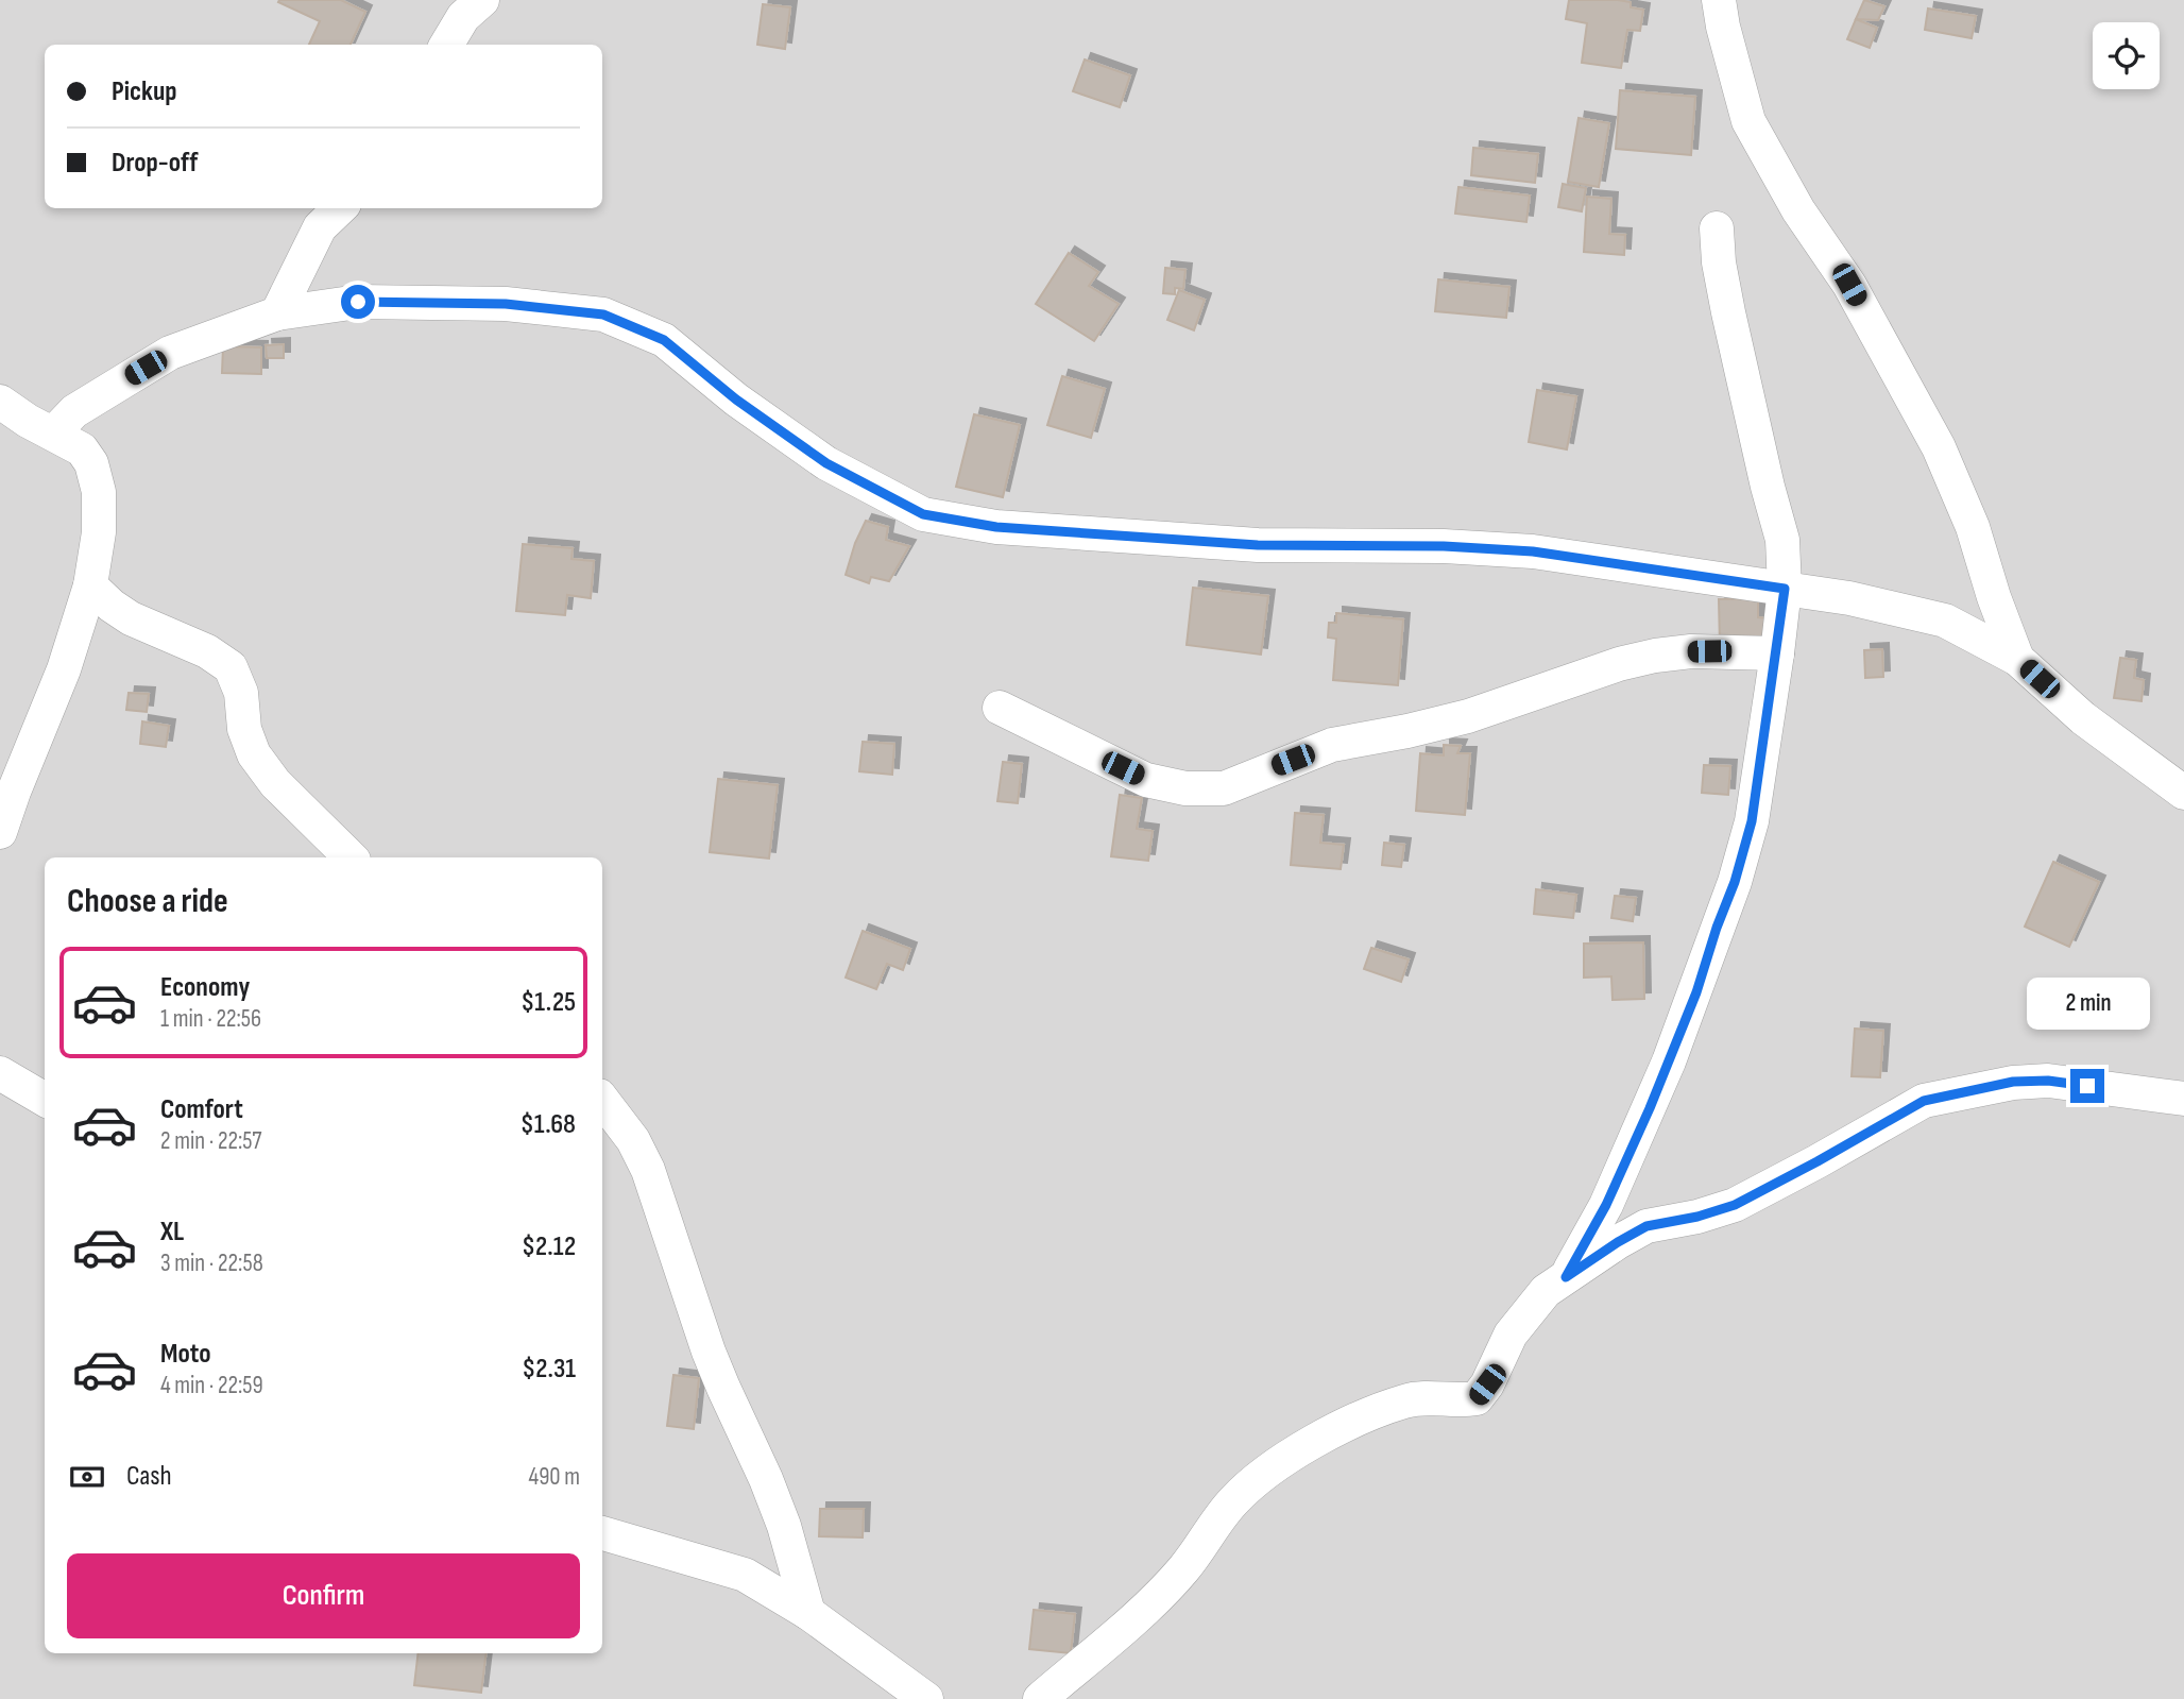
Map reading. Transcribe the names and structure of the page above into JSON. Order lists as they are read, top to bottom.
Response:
{
  "page": {
    "banner": ["Pickup", "Drop-off"],
    "heading": "Choose a ride",
    "list": [
      {
        "name": "Economy",
        "note": "1 min · 22:56",
        "value": "$1.25"
      },
      {
        "name": "Comfort",
        "note": "2 min · 22:57",
        "value": "$1.68"
      },
      {
        "name": "XL",
        "note": "3 min · 22:58",
        "value": "$2.12"
      },
      {
        "name": "Moto",
        "note": "4 min · 22:59",
        "value": "$2.31"
      }
    ],
    "bubble": "2 min",
    "pay": ["Cash", "490 m"],
    "buttons": "Confirm"
  }
}
